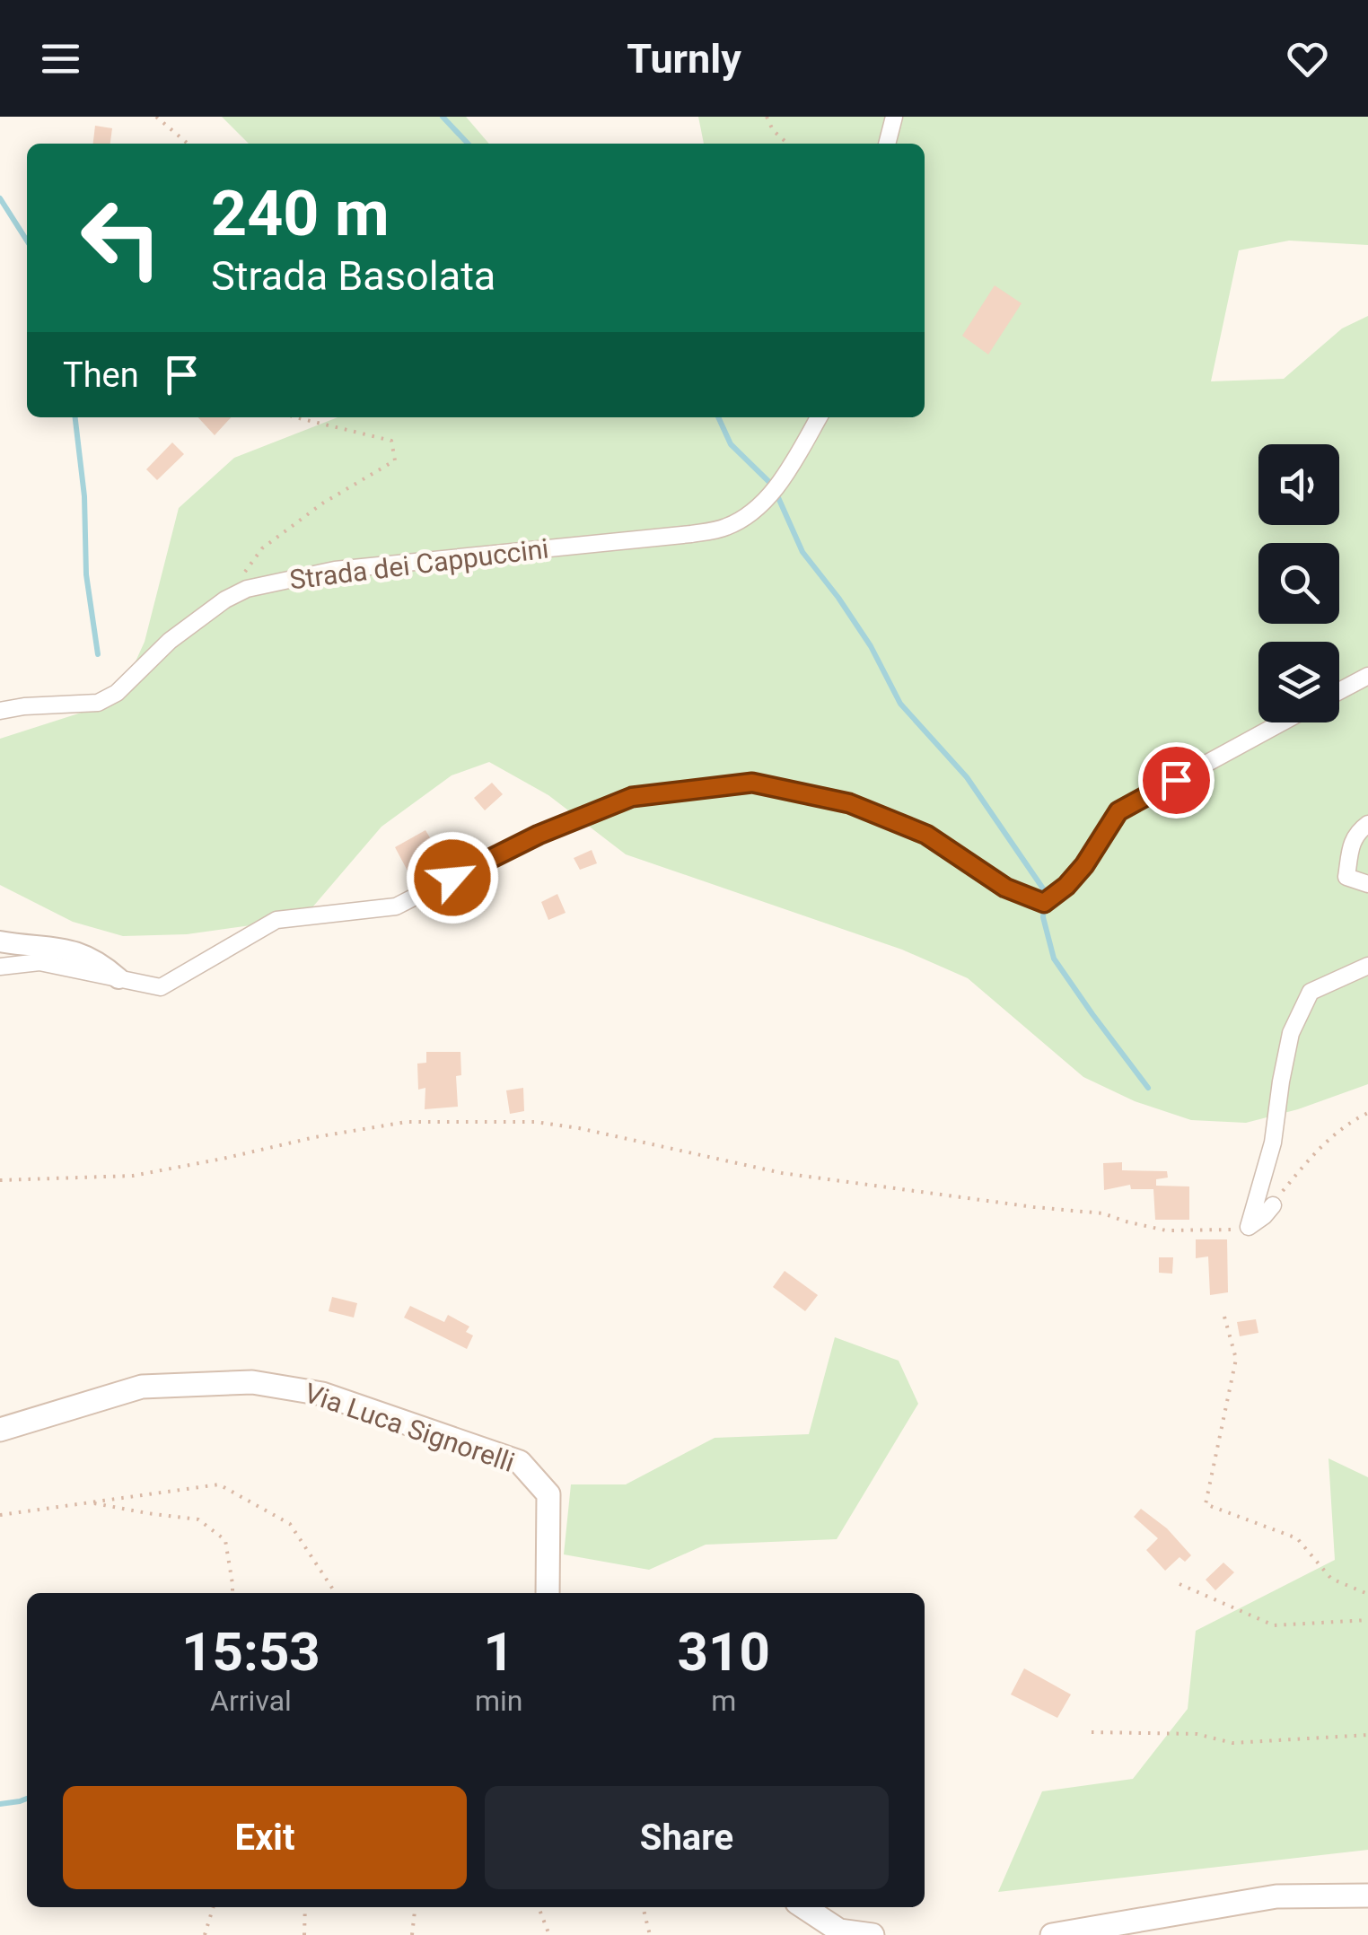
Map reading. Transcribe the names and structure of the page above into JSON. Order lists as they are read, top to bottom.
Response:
{
  "streets": {
    "main road": ["Via Luca Signorelli"],
    "street": ["Strada dei Cappuccini"]
  },
  "page": {
    "header": "Turnly",
    "turn": ["240 m", "Strada Basolata"],
    "then": "Then",
    "eta": [
      "15:53",
      "Arrival",
      "1",
      "min",
      "310",
      "m"
    ],
    "buttons": ["Exit", "Share"]
  }
}
